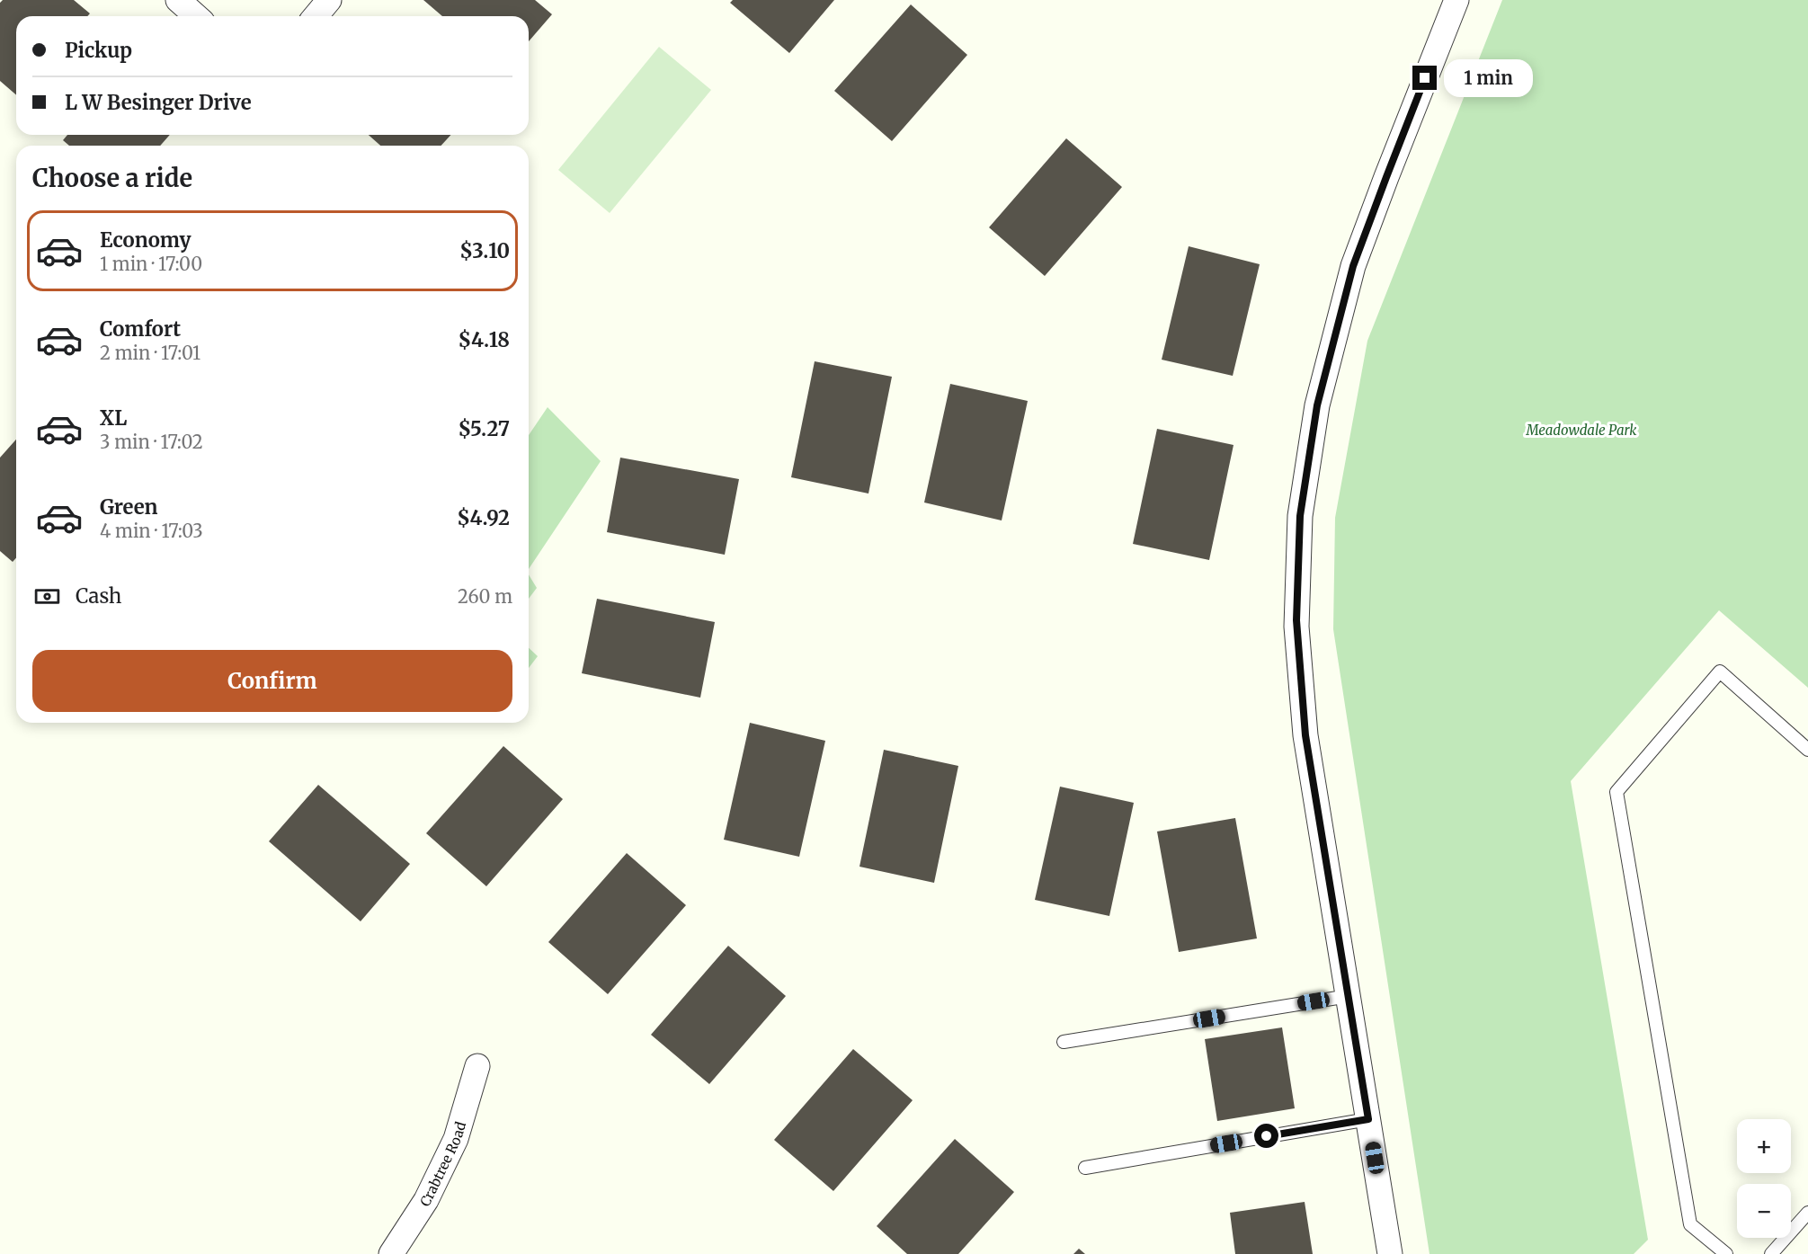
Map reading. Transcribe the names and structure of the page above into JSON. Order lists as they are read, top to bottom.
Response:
{
  "streets": {
    "street": ["Crabtree Road"]
  },
  "parks": ["Meadowdale Park"],
  "page": {
    "banner": ["Pickup", "L W Besinger Drive"],
    "bubble": "1 min",
    "heading": "Choose a ride",
    "list": [
      {
        "name": "Economy",
        "note": "1 min · 17:00",
        "value": "$3.10"
      },
      {
        "name": "Comfort",
        "note": "2 min · 17:01",
        "value": "$4.18"
      },
      {
        "name": "XL",
        "note": "3 min · 17:02",
        "value": "$5.27"
      },
      {
        "name": "Green",
        "note": "4 min · 17:03",
        "value": "$4.92"
      }
    ],
    "pay": ["Cash", "260 m"],
    "buttons": "Confirm",
    "map_buttons": ["+", "−"]
  }
}
